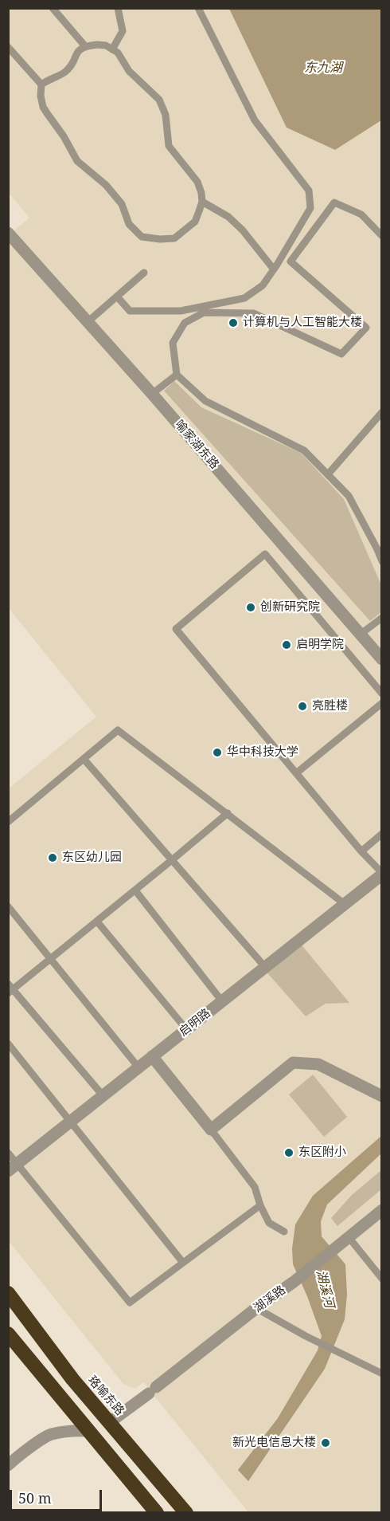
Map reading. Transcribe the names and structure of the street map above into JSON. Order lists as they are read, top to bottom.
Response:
{
  "streets": {
    "highway": ["珞喻东路"],
    "street": ["喻家湖东路", "启明路", "湖溪路"]
  },
  "crossings": [
    ["湖溪路", "珞喻东路"]
  ],
  "water": ["东九湖", "湖溪河"],
  "places": [
    "计算机与人工智能大楼",
    "创新研究院",
    "启明学院",
    "亮胜楼",
    "华中科技大学",
    "东区幼儿园",
    "东区附小",
    "新光电信息大楼"
  ],
  "scale_bar": "50 m"
}
